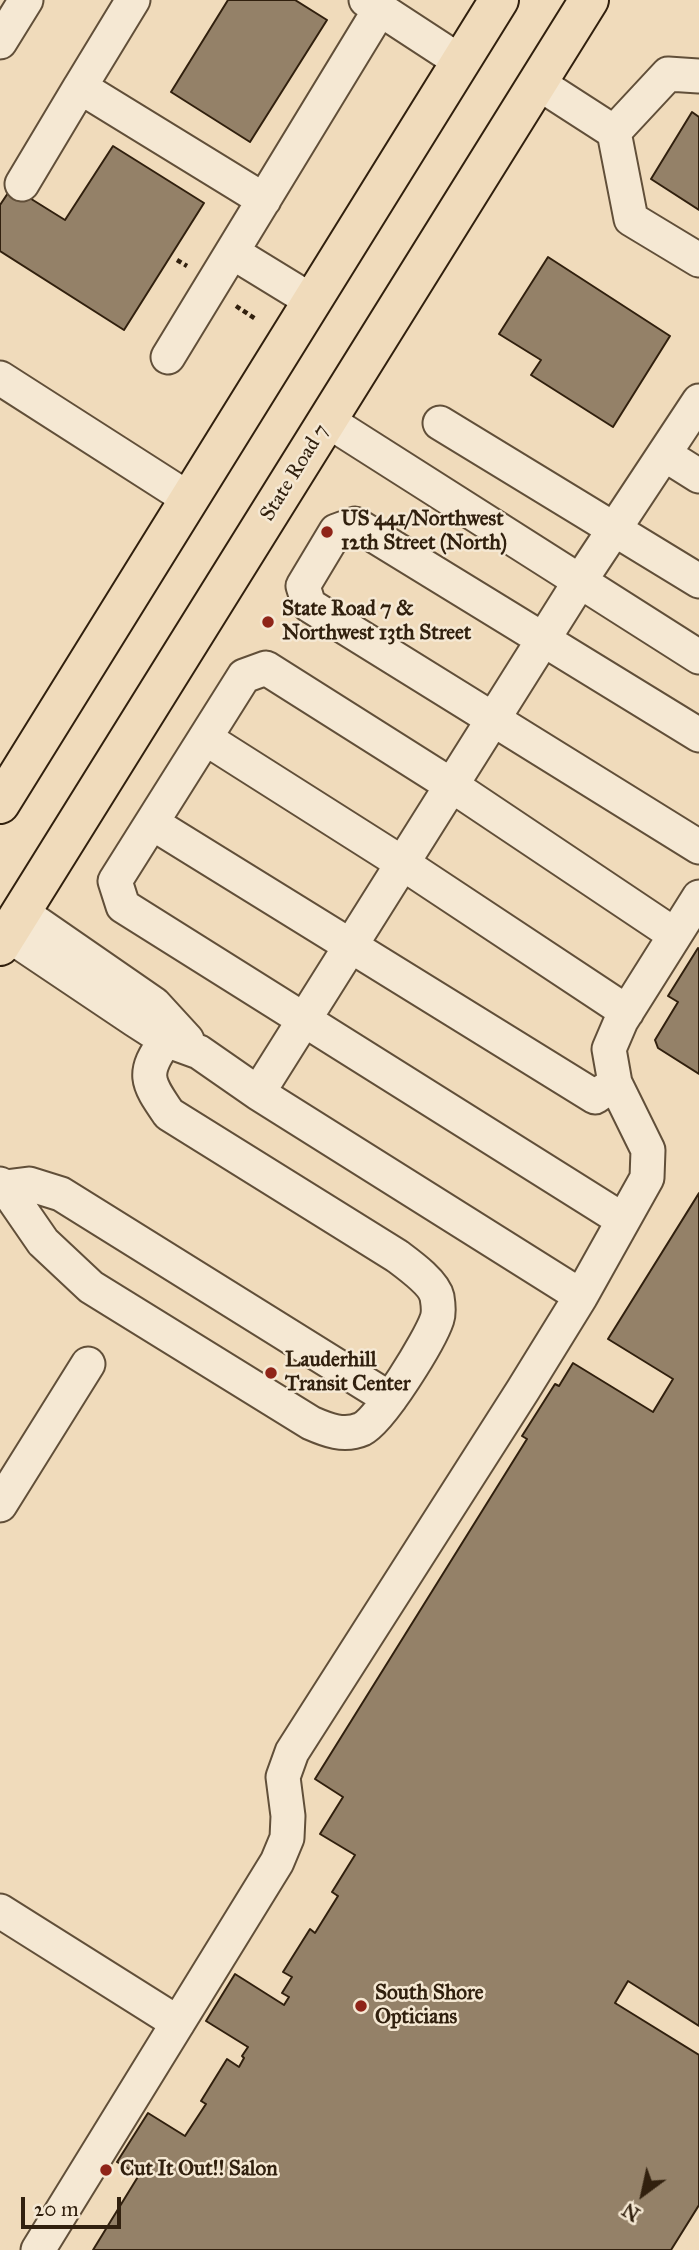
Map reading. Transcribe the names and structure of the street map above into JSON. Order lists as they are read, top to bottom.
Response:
{
  "streets": {
    "main road": ["State Road 7"]
  },
  "places": [
    "US 441/Northwest 12th Street (North)",
    "State Road 7 & Northwest 13th Street",
    "Lauderhill Transit Center",
    "South Shore Opticians",
    "Cut It Out!! Salon"
  ],
  "scale_bar": "20 m",
  "north": "bottom left"
}
